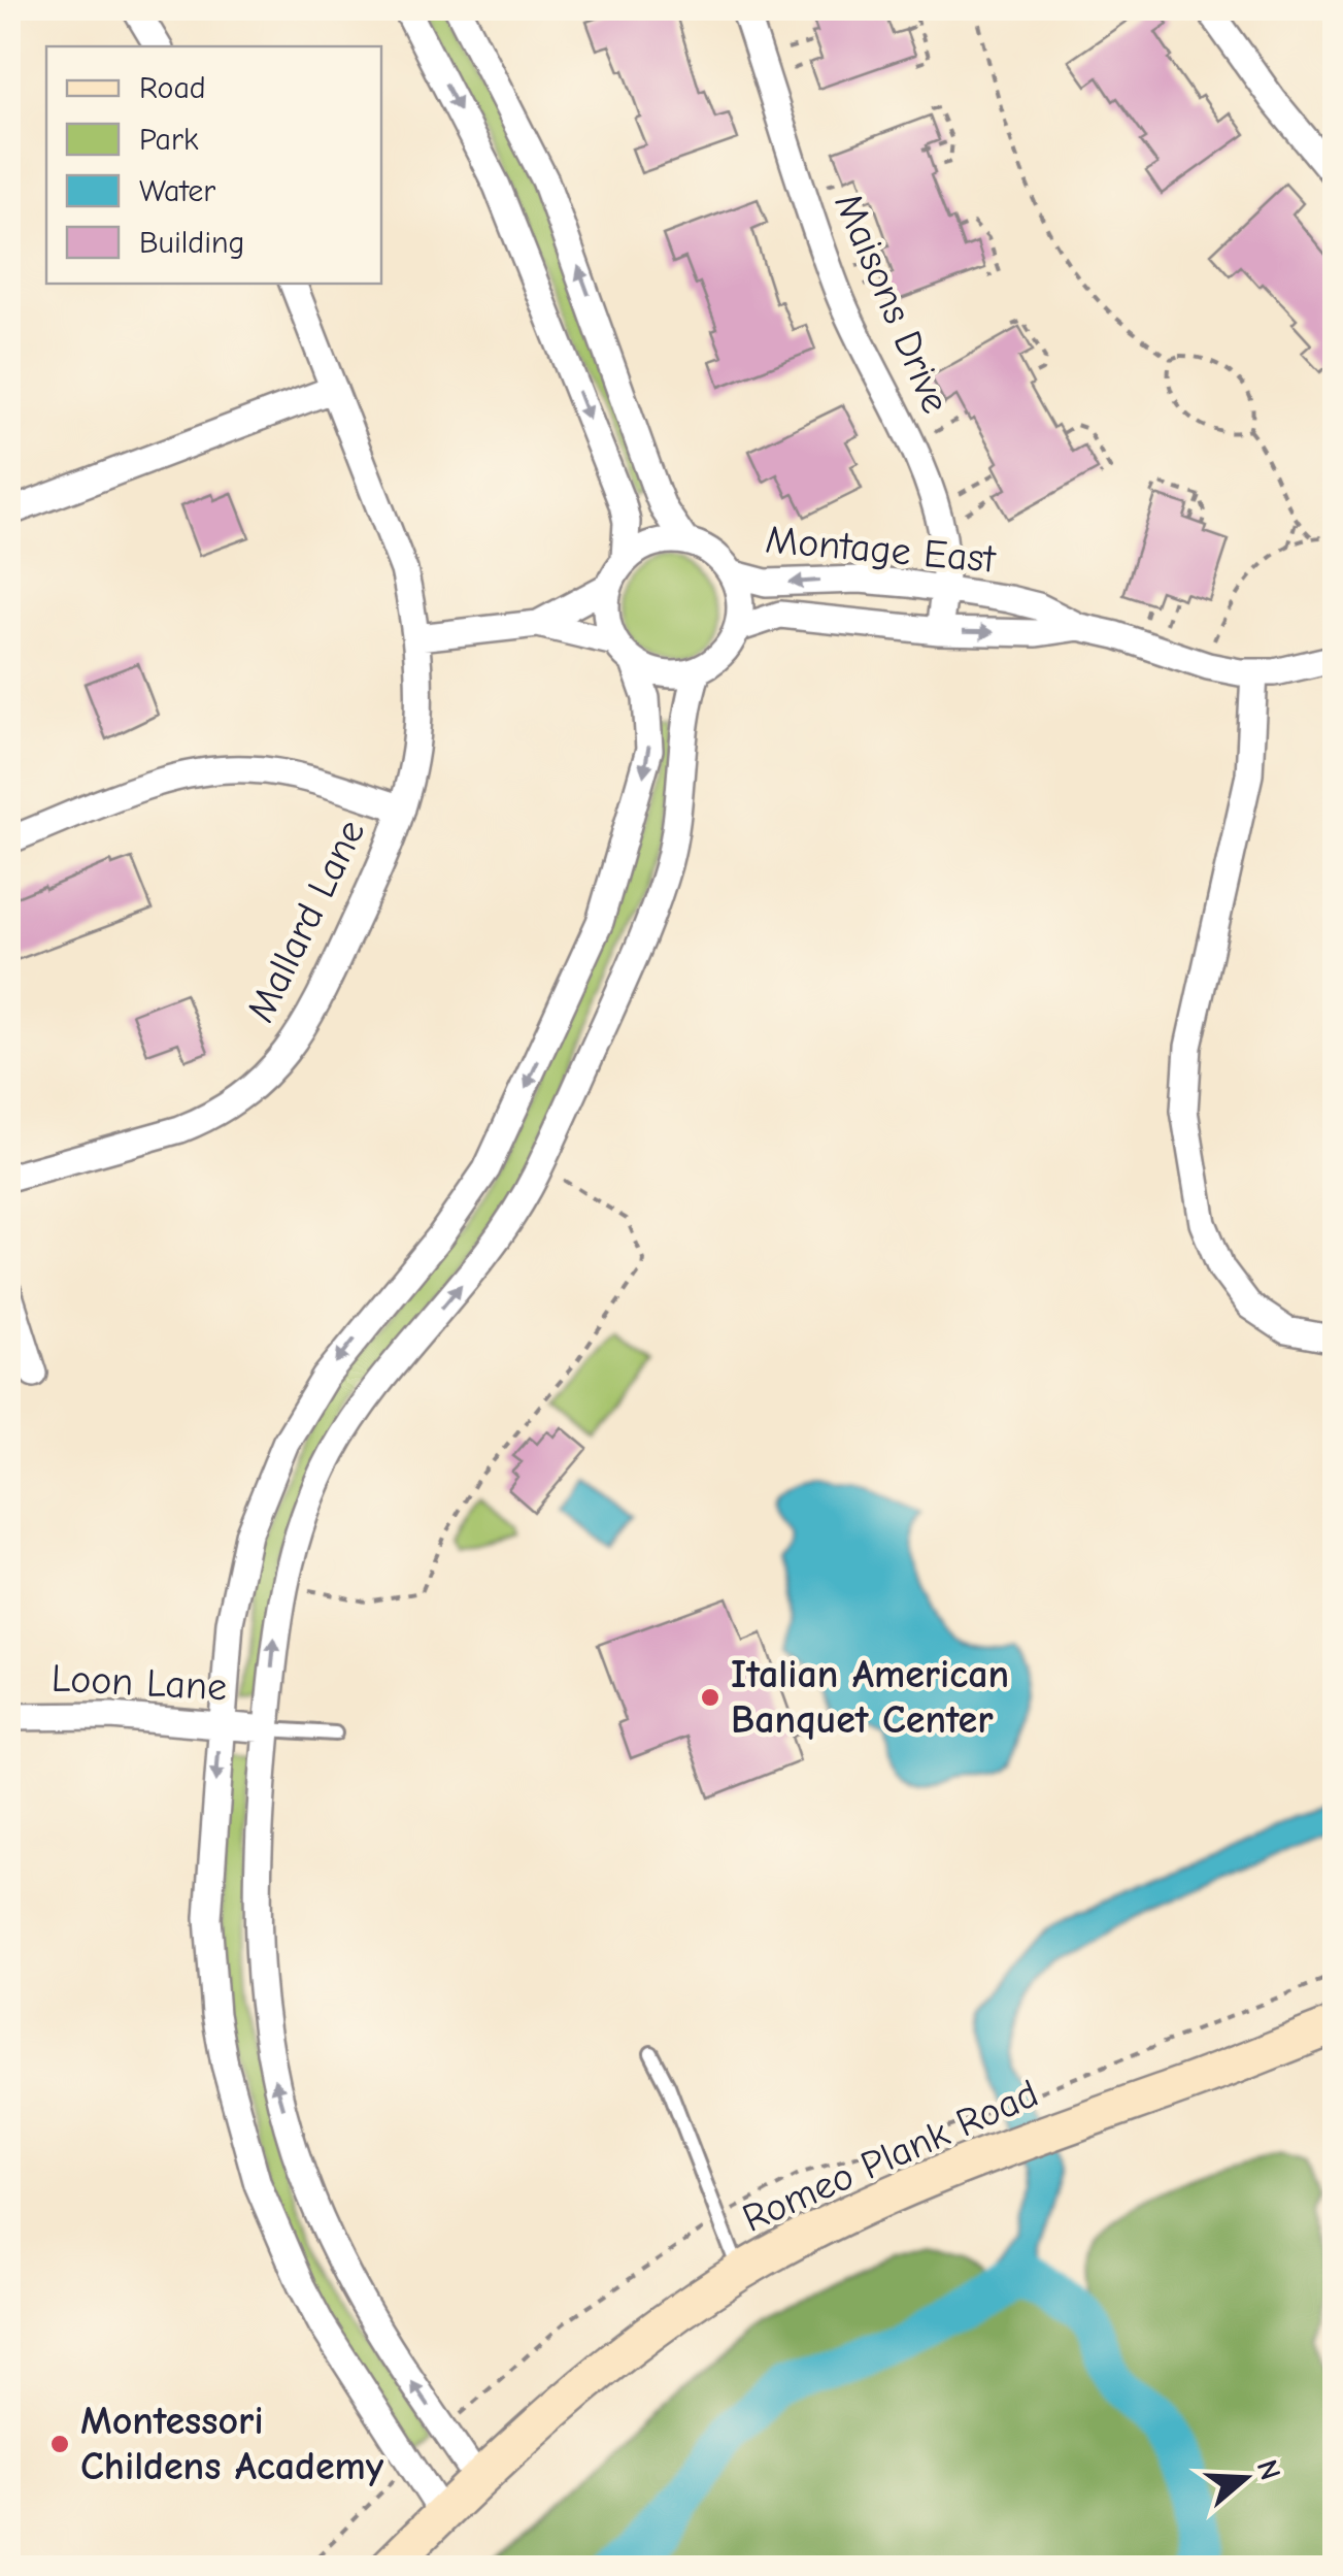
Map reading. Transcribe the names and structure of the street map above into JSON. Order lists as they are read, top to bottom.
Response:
{
  "streets": {
    "main road": ["Romeo Plank Road"],
    "street": [
      "Maisons Drive",
      "Montage East",
      "Mallard Lane",
      "Loon Lane"
    ]
  },
  "crossings": [
    ["Maisons Drive", "Montage East"]
  ],
  "places": ["Italian American Banquet Center", "Montessori Childens Academy"],
  "legend": [
    "Road",
    "Park",
    "Water",
    "Building"
  ],
  "north": "right"
}
